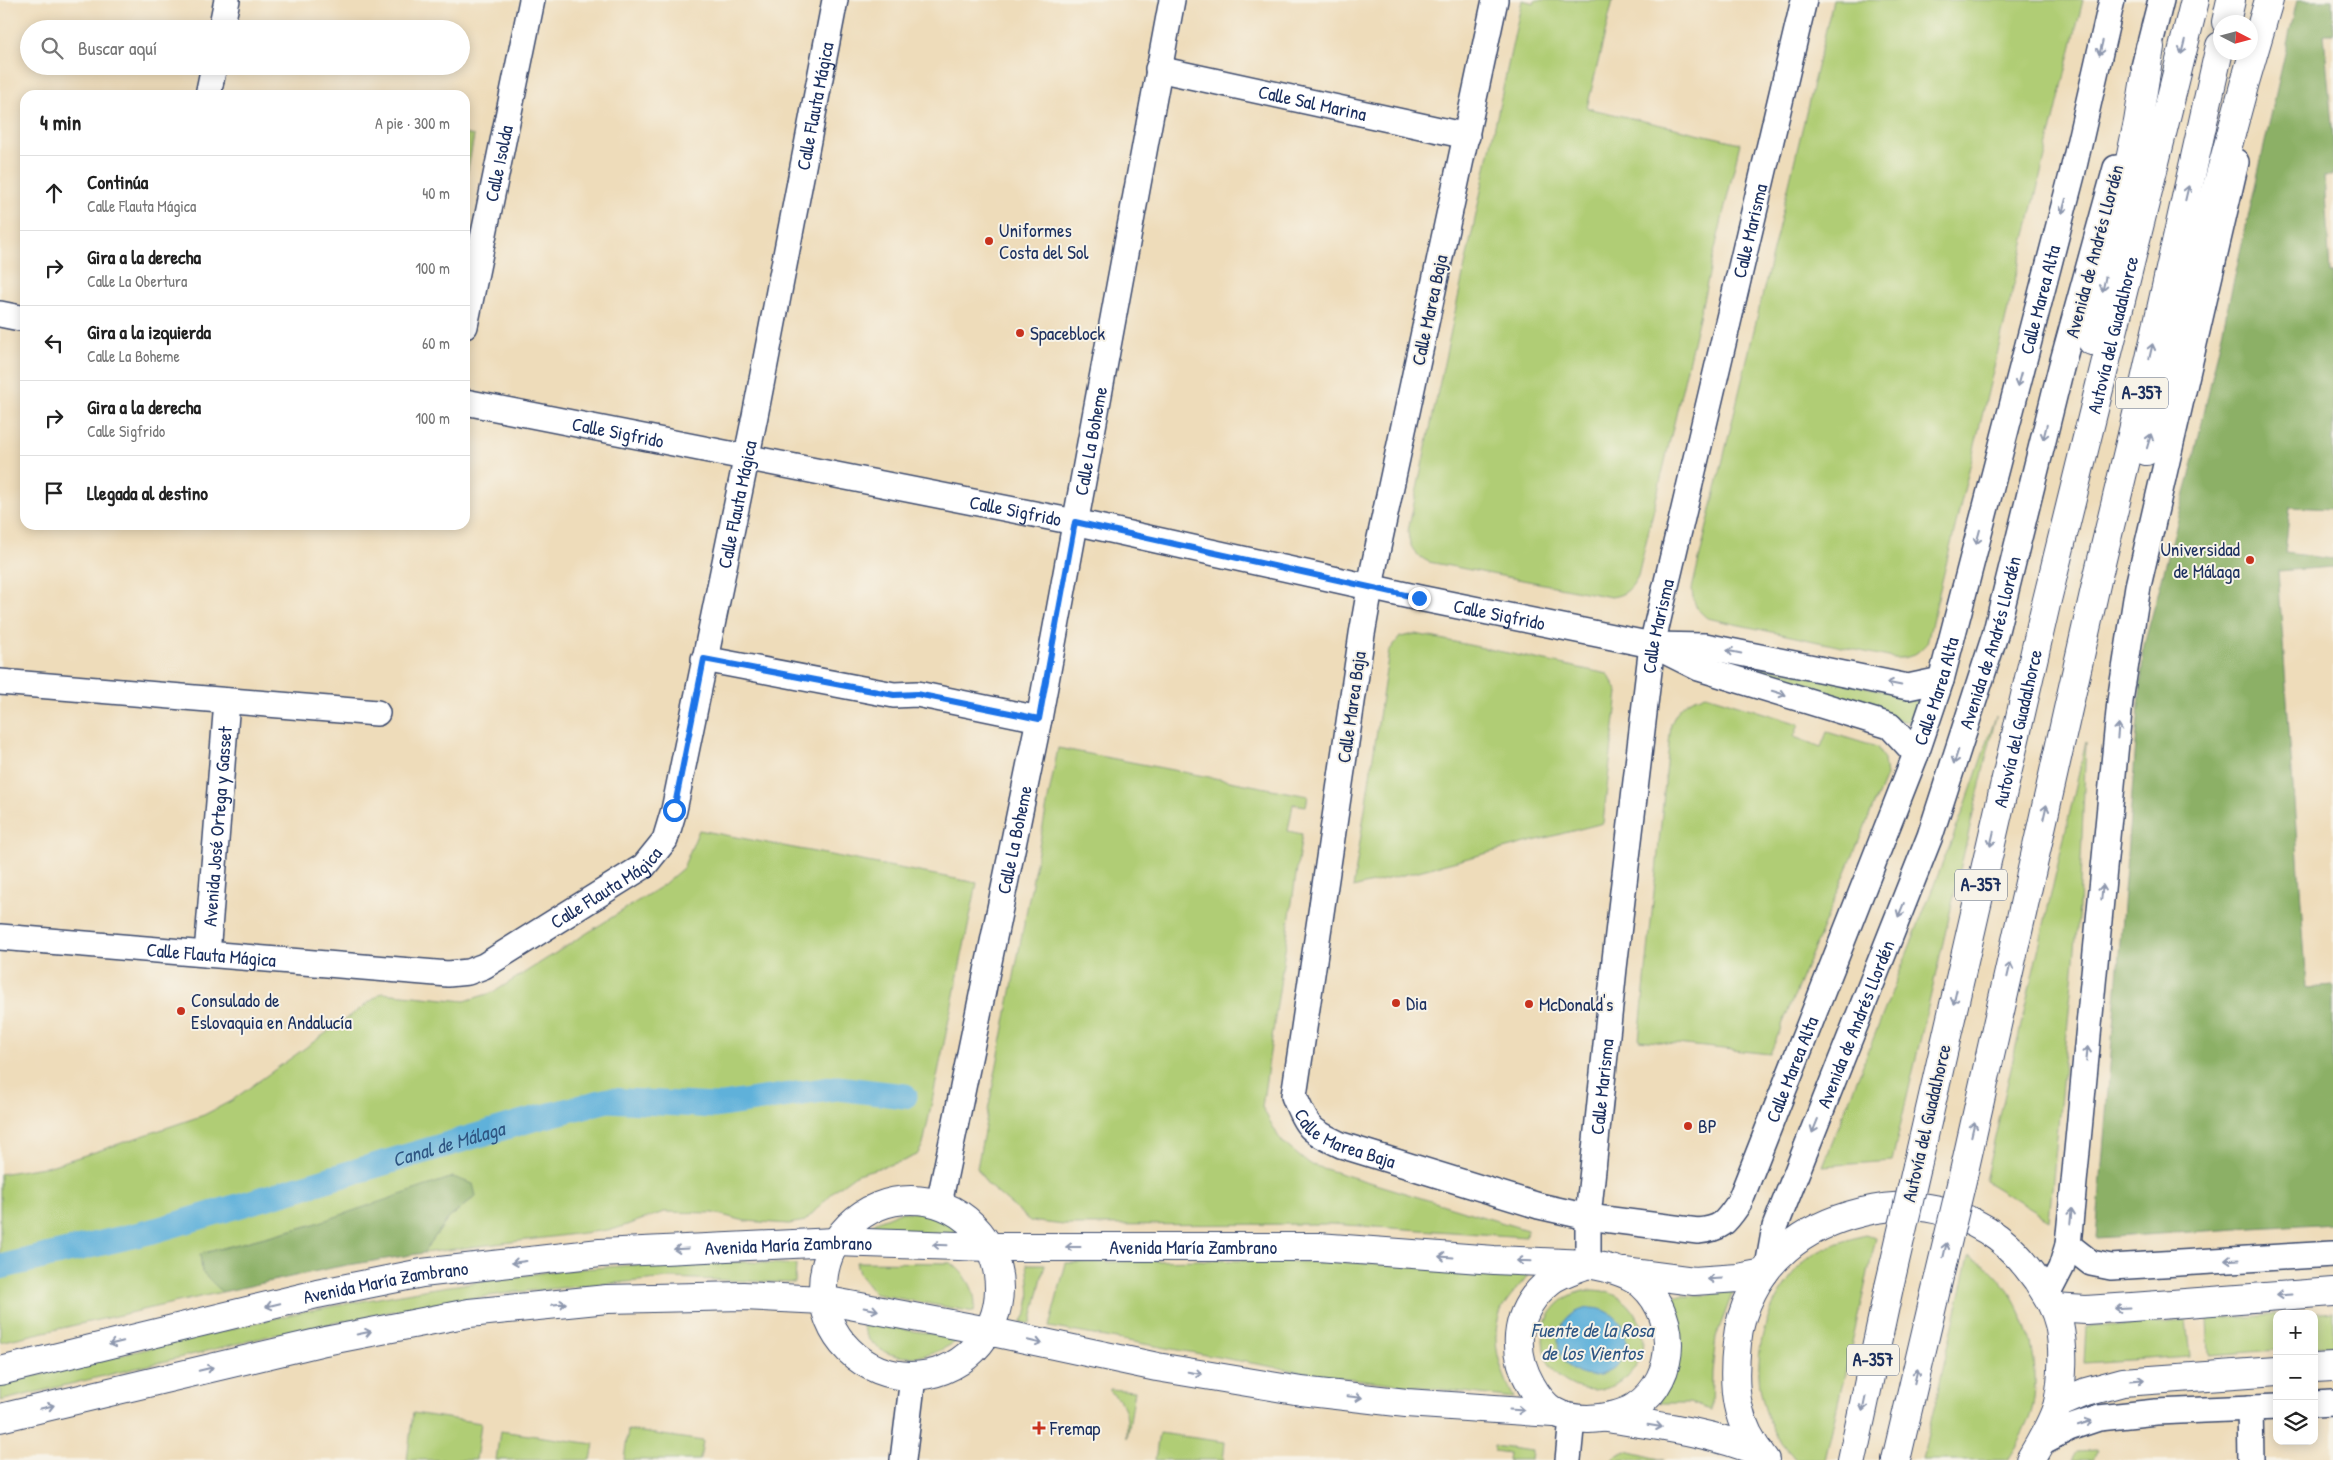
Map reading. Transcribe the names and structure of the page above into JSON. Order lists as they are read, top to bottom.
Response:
{
  "streets": {
    "main road": ["Autovía del Guadalhorce", "A-357", "Avenida María Zambrano"],
    "street": [
      "Calle Sal Marina",
      "Calle Flauta Mágica",
      "Calle Isolda",
      "Calle Marisma",
      "Avenida de Andrés Llordén",
      "Calle Marea Alta",
      "Calle Marea Baja",
      "Calle Sigfrido",
      "Calle La Boheme",
      "Avenida José Ortega y Gasset"
    ]
  },
  "crossings": [
    ["Calle Sal Marina", "Calle Marea Baja"],
    ["Calle Sal Marina", "Calle La Boheme"],
    ["Calle Flauta Mágica", "Calle Sigfrido"],
    ["Calle Flauta Mágica", "Avenida José Ortega y Gasset"],
    ["Calle Marisma", "Calle Marea Alta"],
    ["Calle Marisma", "Calle Marea Baja"],
    ["Calle Marisma", "Calle Sigfrido"],
    ["Calle Marisma", "Avenida María Zambrano"],
    ["Calle Marea Alta", "Calle Marea Baja"],
    ["Calle Marea Alta", "Calle Sigfrido"],
    ["Calle Marea Baja", "Calle Sigfrido"],
    ["Calle Sigfrido", "Calle La Boheme"]
  ],
  "water": ["Canal de Málaga", "Fuente de la Rosa de los Vientos"],
  "places": {
    "other": [
      "Uniformes Costa del Sol",
      "Spaceblock",
      "Universidad de Málaga",
      "Dia",
      "McDonald's",
      "Consulado de Eslovaquia en Andalucía",
      "BP"
    ],
    "health": ["Fremap"]
  },
  "north": "right",
  "page": {
    "search": "Buscar aquí",
    "heading": ["4 min", "A pie · 300 m"],
    "list": [
      ["Continúa", "Calle Flauta Mágica", "40 m"],
      ["Gira a la derecha", "Calle La Obertura", "100 m"],
      ["Gira a la izquierda", "Calle La Boheme", "60 m"],
      ["Gira a la derecha", "Calle Sigfrido", "100 m"],
      "Llegada al destino"
    ],
    "map_buttons": ["+", "−"]
  }
}
